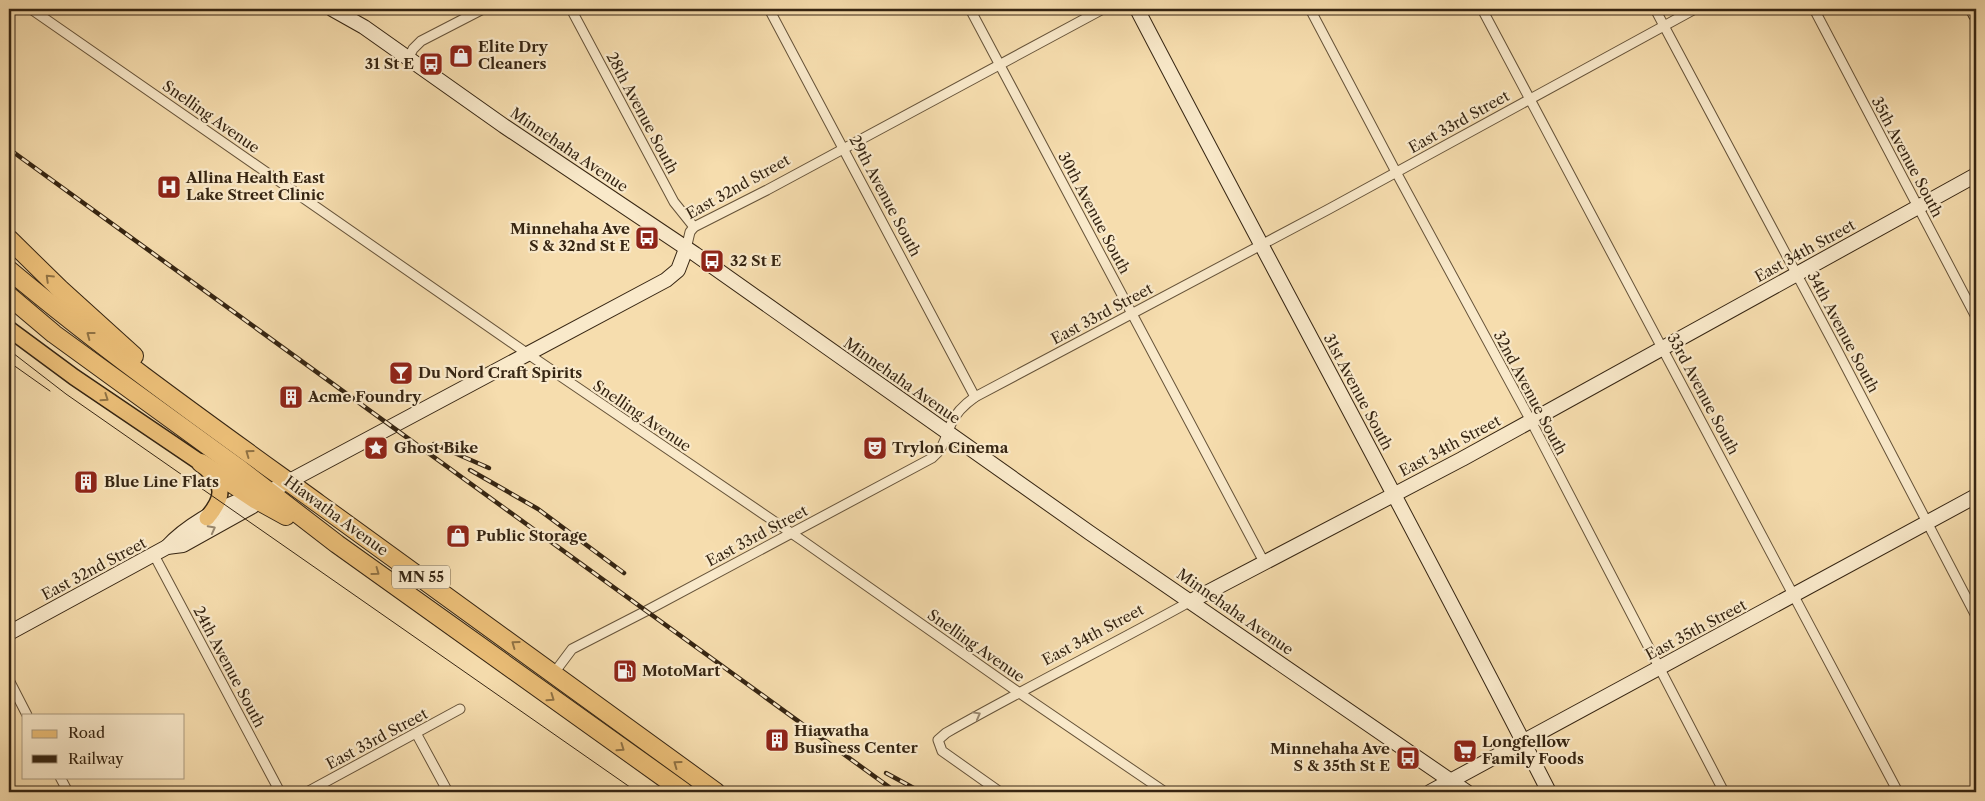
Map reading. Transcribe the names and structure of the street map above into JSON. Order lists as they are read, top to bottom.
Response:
{
  "streets": {
    "highway": ["Hiawatha Avenue", "MN 55"],
    "street": [
      "28th Avenue South",
      "Snelling Avenue",
      "East 33rd Street",
      "Minnehaha Avenue",
      "35th Avenue South",
      "East 32nd Street",
      "29th Avenue South",
      "30th Avenue South",
      "East 34th Street",
      "34th Avenue South",
      "31st Avenue South",
      "32nd Avenue South",
      "33rd Avenue South",
      "East 35th Street",
      "24th Avenue South"
    ]
  },
  "crossings": [
    ["28th Avenue South", "East 32nd Street"],
    ["Snelling Avenue", "East 33rd Street"],
    ["Snelling Avenue", "East 32nd Street"],
    ["Snelling Avenue", "East 34th Street"],
    ["East 33rd Street", "Minnehaha Avenue"],
    ["East 33rd Street", "29th Avenue South"],
    ["East 33rd Street", "30th Avenue South"],
    ["East 33rd Street", "34th Avenue South"],
    ["East 33rd Street", "31st Avenue South"],
    ["East 33rd Street", "32nd Avenue South"],
    ["East 33rd Street", "33rd Avenue South"],
    ["East 33rd Street", "Hiawatha Avenue"],
    ["Minnehaha Avenue", "East 32nd Street"],
    ["Minnehaha Avenue", "East 34th Street"],
    ["Minnehaha Avenue", "East 35th Street"],
    ["35th Avenue South", "East 34th Street"],
    ["East 32nd Street", "29th Avenue South"],
    ["East 32nd Street", "30th Avenue South"],
    ["East 32nd Street", "Hiawatha Avenue"],
    ["East 32nd Street", "24th Avenue South"],
    ["30th Avenue South", "East 34th Street"],
    ["East 34th Street", "34th Avenue South"],
    ["East 34th Street", "31st Avenue South"],
    ["East 34th Street", "32nd Avenue South"],
    ["East 34th Street", "33rd Avenue South"],
    ["34th Avenue South", "East 35th Street"],
    ["31st Avenue South", "East 35th Street"],
    ["32nd Avenue South", "East 35th Street"],
    ["33rd Avenue South", "East 35th Street"]
  ],
  "places": {
    "shop": ["Elite Dry Cleaners", "Public Storage"],
    "bus stop": [
      "31 St E",
      "Minnehaha Ave S & 32nd St E",
      "32 St E",
      "Minnehaha Ave S & 35th St E"
    ],
    "hospital": ["Allina Health East Lake Street Clinic"],
    "bar": ["Du Nord Craft Spirits"],
    "building": ["Acme Foundry", "Blue Line Flats", "Hiawatha Business Center"],
    "place": ["Ghost Bike"],
    "theatre": ["Trylon Cinema"],
    "fuel station": ["MotoMart"],
    "supermarket": ["Longfellow Family Foods"]
  },
  "legend": ["Road", "Railway"]
}
